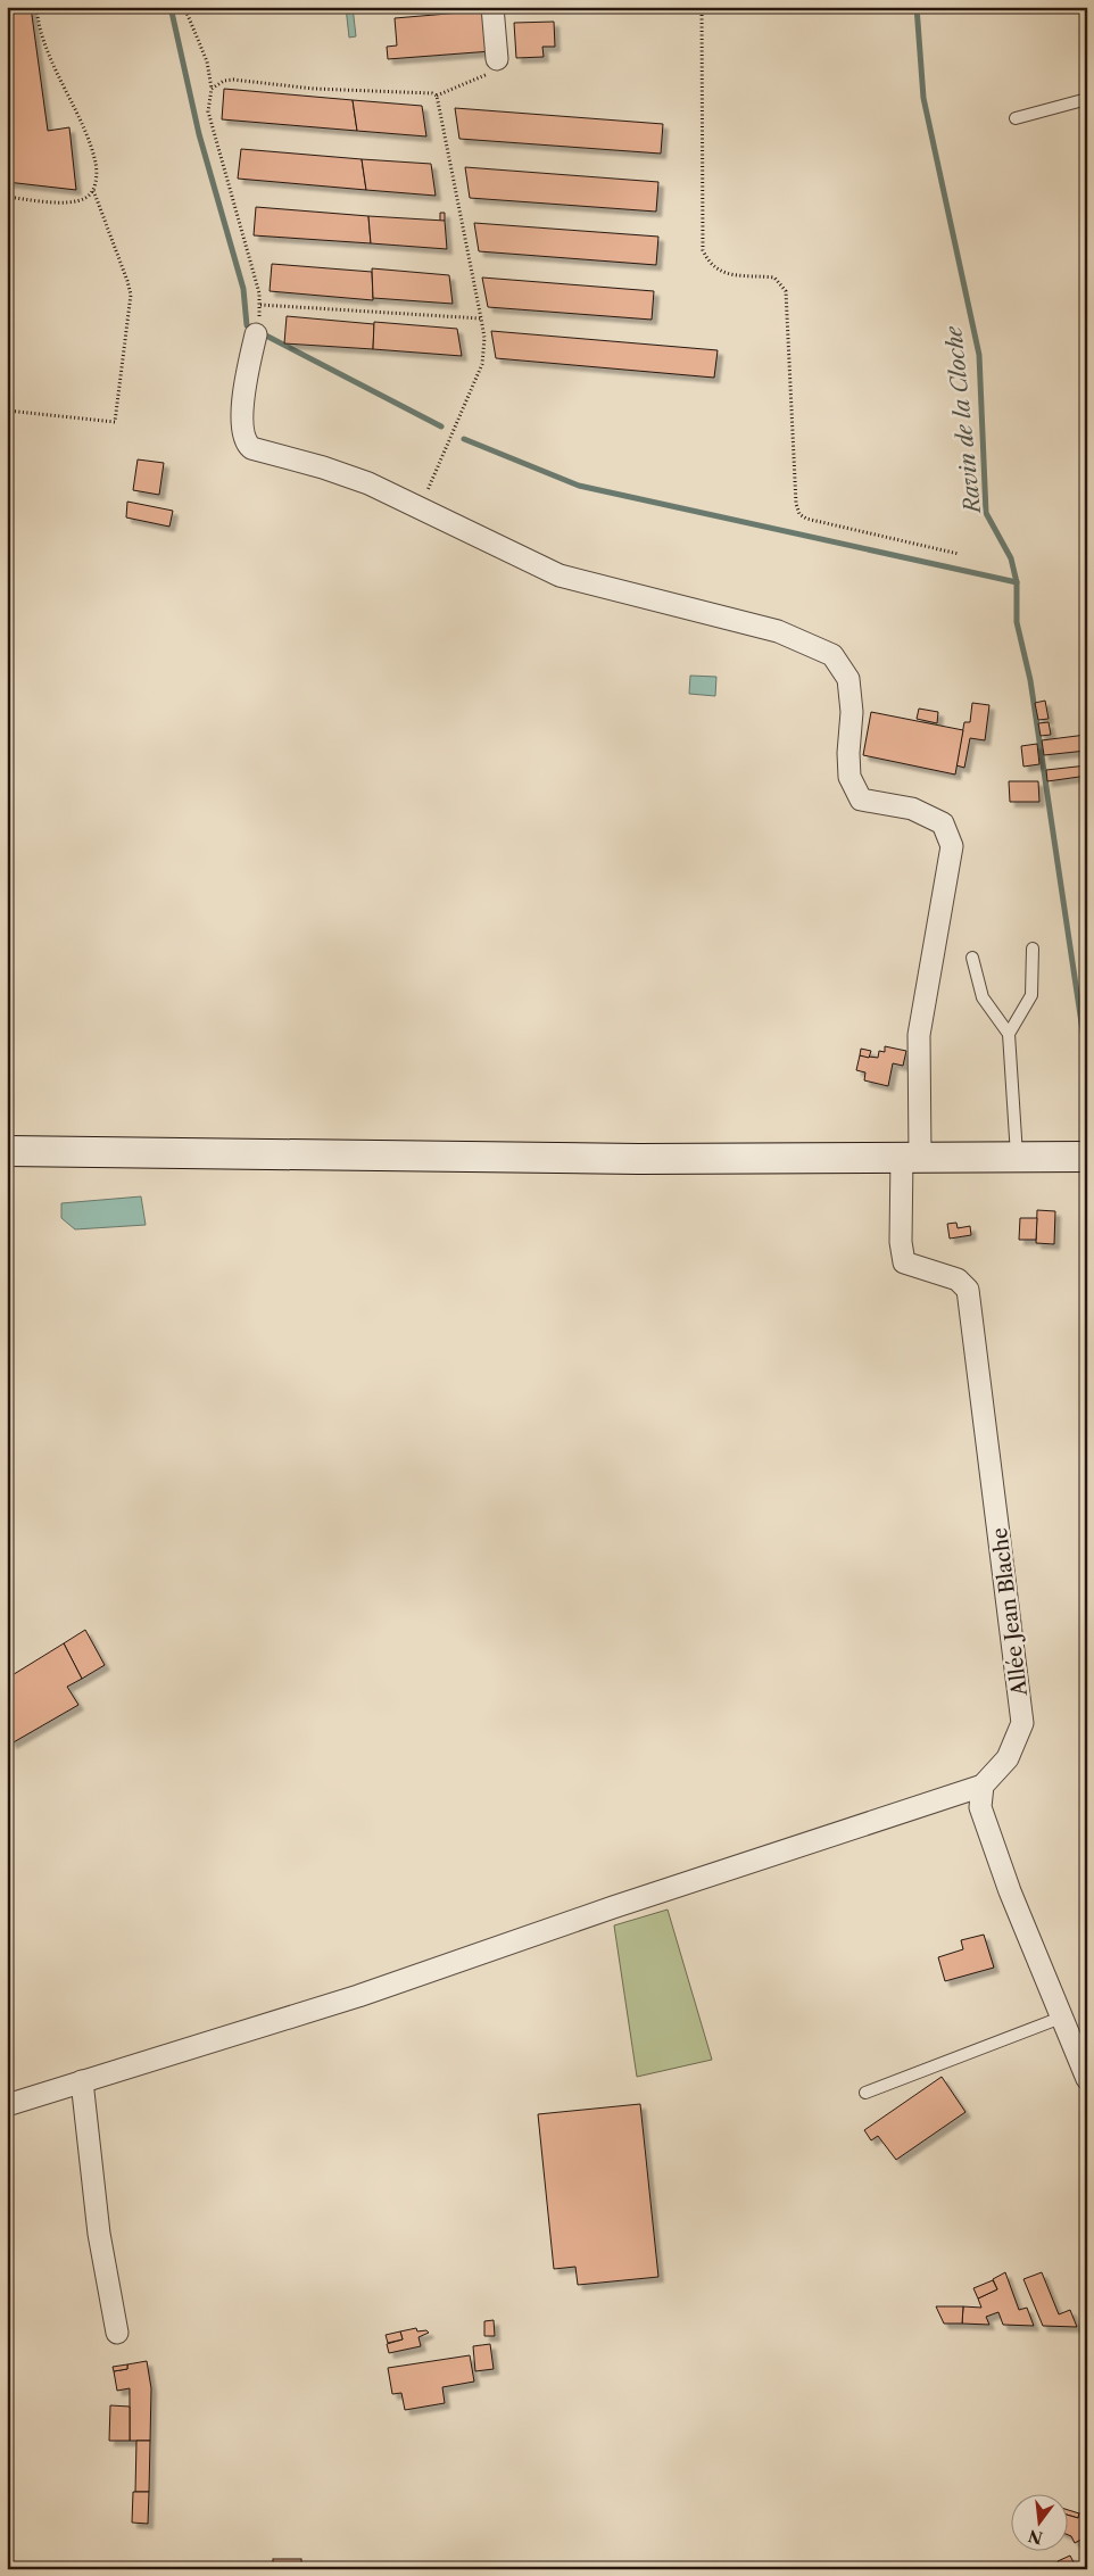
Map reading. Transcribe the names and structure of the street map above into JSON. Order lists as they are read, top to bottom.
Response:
{
  "streets": {
    "street": ["Allée Jean Blache"]
  },
  "water": ["Ravin de la Cloche"],
  "north": "bottom"
}
